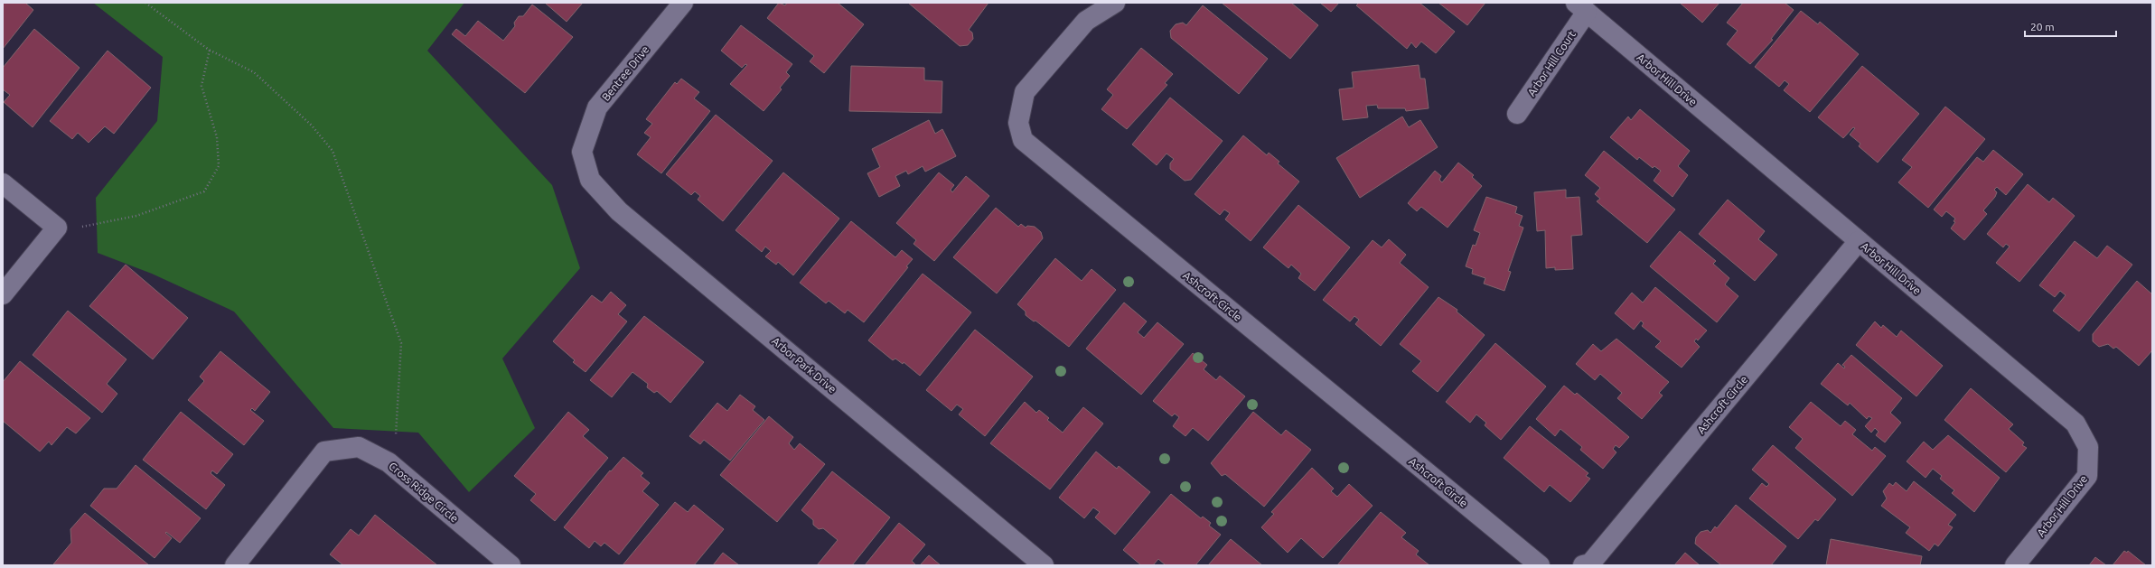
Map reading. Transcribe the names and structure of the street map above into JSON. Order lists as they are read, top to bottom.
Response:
{
  "streets": {
    "street": [
      "Arbor Hill Court",
      "Bentree Drive",
      "Arbor Hill Drive",
      "Ashcroft Circle",
      "Arbor Park Drive",
      "Cross Ridge Circle"
    ]
  },
  "crossings": [
    ["Arbor Hill Court", "Arbor Hill Drive"],
    ["Bentree Drive", "Arbor Park Drive"],
    ["Arbor Hill Drive", "Ashcroft Circle"]
  ],
  "scale_bar": "20 m"
}
